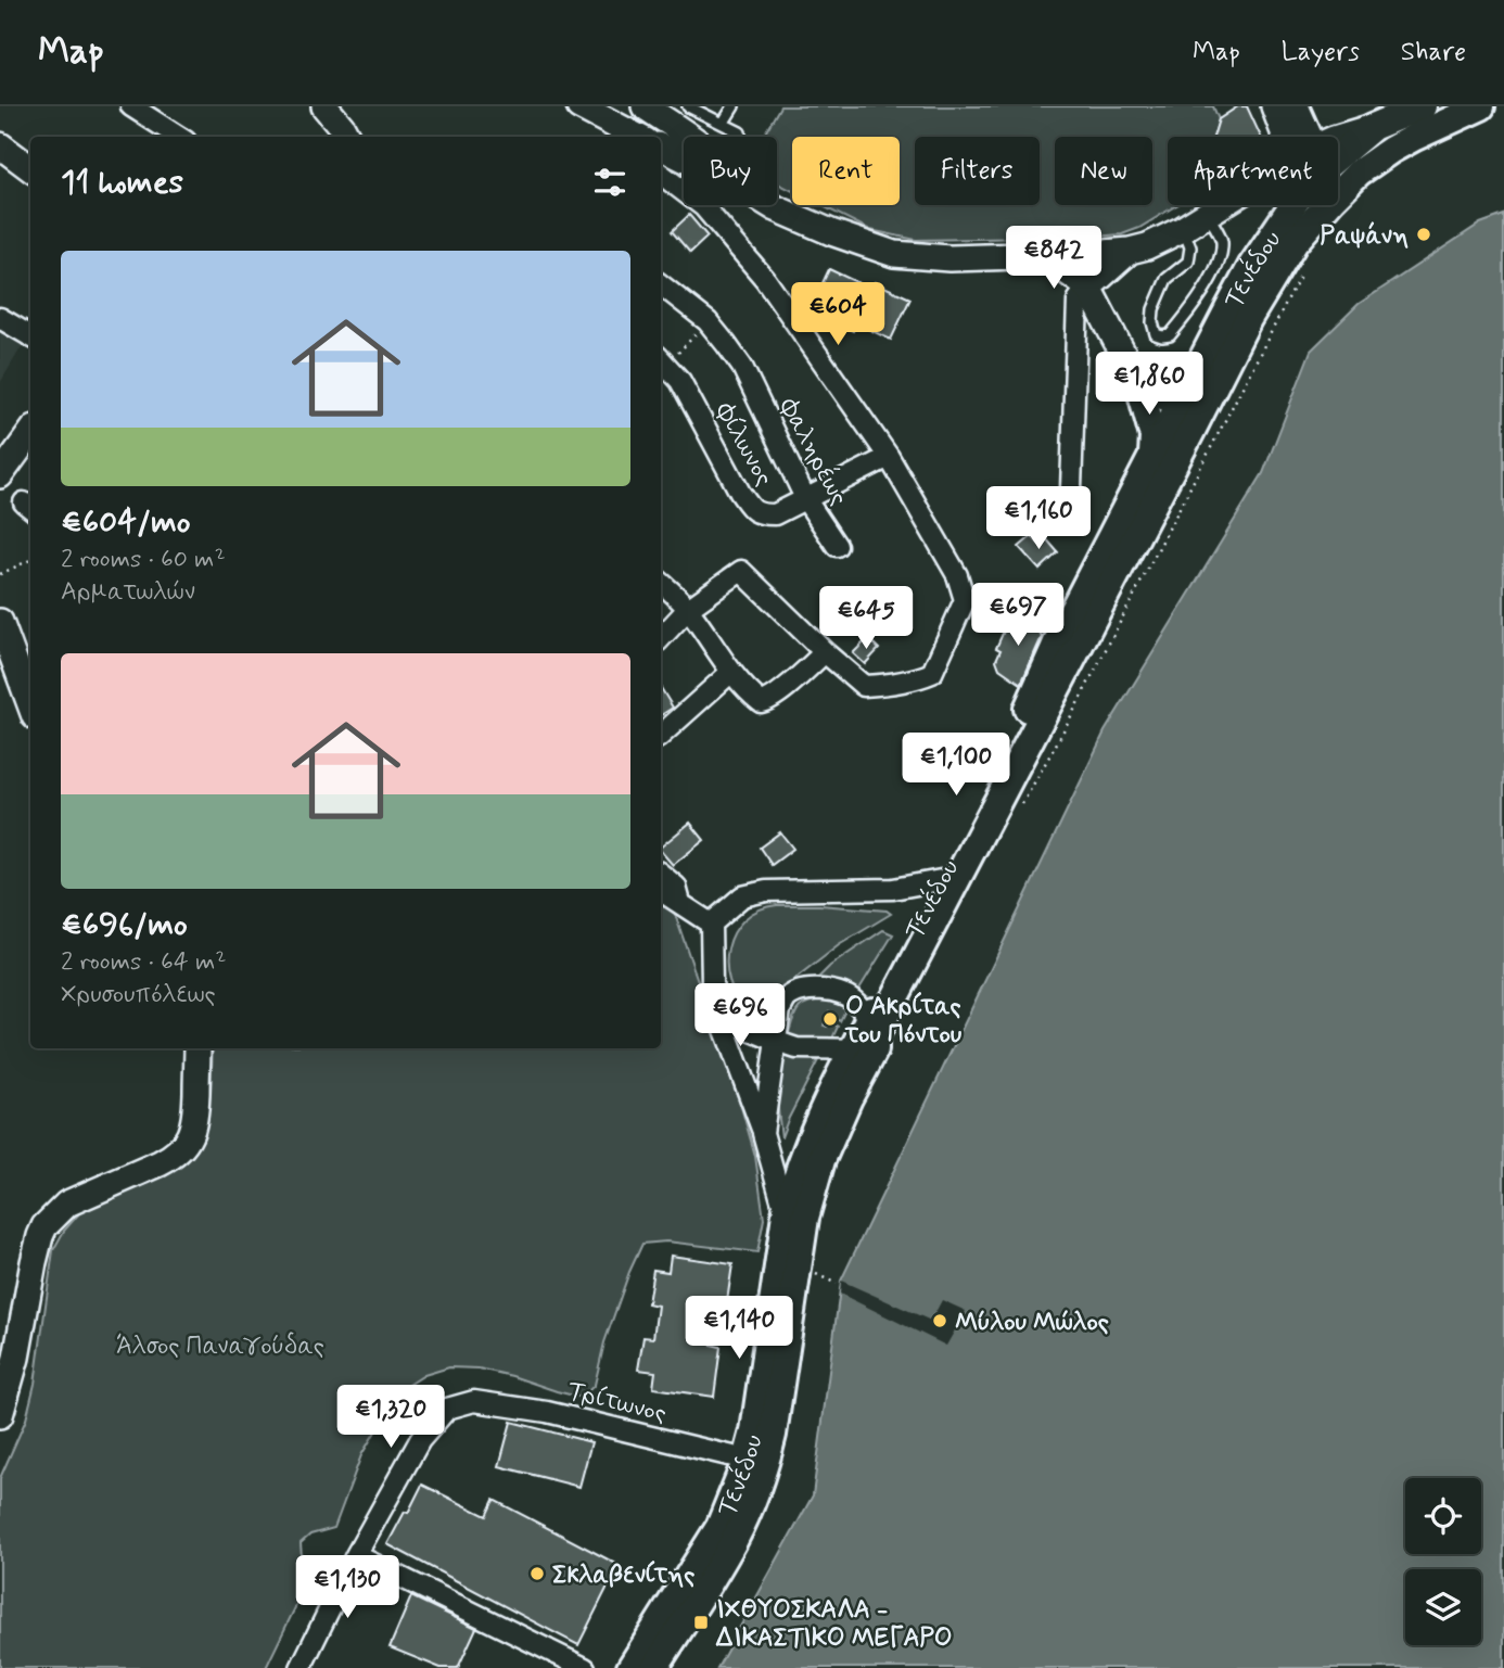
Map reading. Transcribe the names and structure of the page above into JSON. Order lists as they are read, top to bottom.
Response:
{
  "streets": {
    "main road": ["Τενέδου"],
    "street": ["Φίλωνος", "Φαληρέως", "Τρίτωνος"]
  },
  "crossings": [
    ["Τενέδου", "Τρίτωνος"],
    ["Φίλωνος", "Φαληρέως"]
  ],
  "parks": ["Άλσος Παναγούδας"],
  "places": {
    "other": [
      "Ραψάνη",
      "Ο Ακρίτας του Πόντου",
      "Μύλου Μώλος",
      "Σκλαβενίτης"
    ],
    "transit": ["ΙΧΘΥΟΣΚΑΛΑ - ΔΙΚΑΣΤΙΚΟ ΜΕΓΑΡΟ"]
  },
  "page": {
    "header": "Map",
    "nav": ["Map", "Layers", "Share"],
    "chip": [
      "Buy",
      "Rent",
      "Filters",
      "New",
      "Apartment"
    ],
    "heading": "11 homes",
    "price": [
      "€842",
      "€604",
      "€1,860",
      "€1,160",
      "€697",
      "€645",
      "€1,100",
      "€696",
      "€1,140",
      "€1,320",
      "€1,130"
    ],
    "list": [
      {
        "name": "€604/mo",
        "note": "2 rooms · 60 m² · Αρματωλών"
      },
      {
        "name": "€696/mo",
        "note": "2 rooms · 64 m² · Χρυσουπόλεως"
      }
    ]
  }
}
